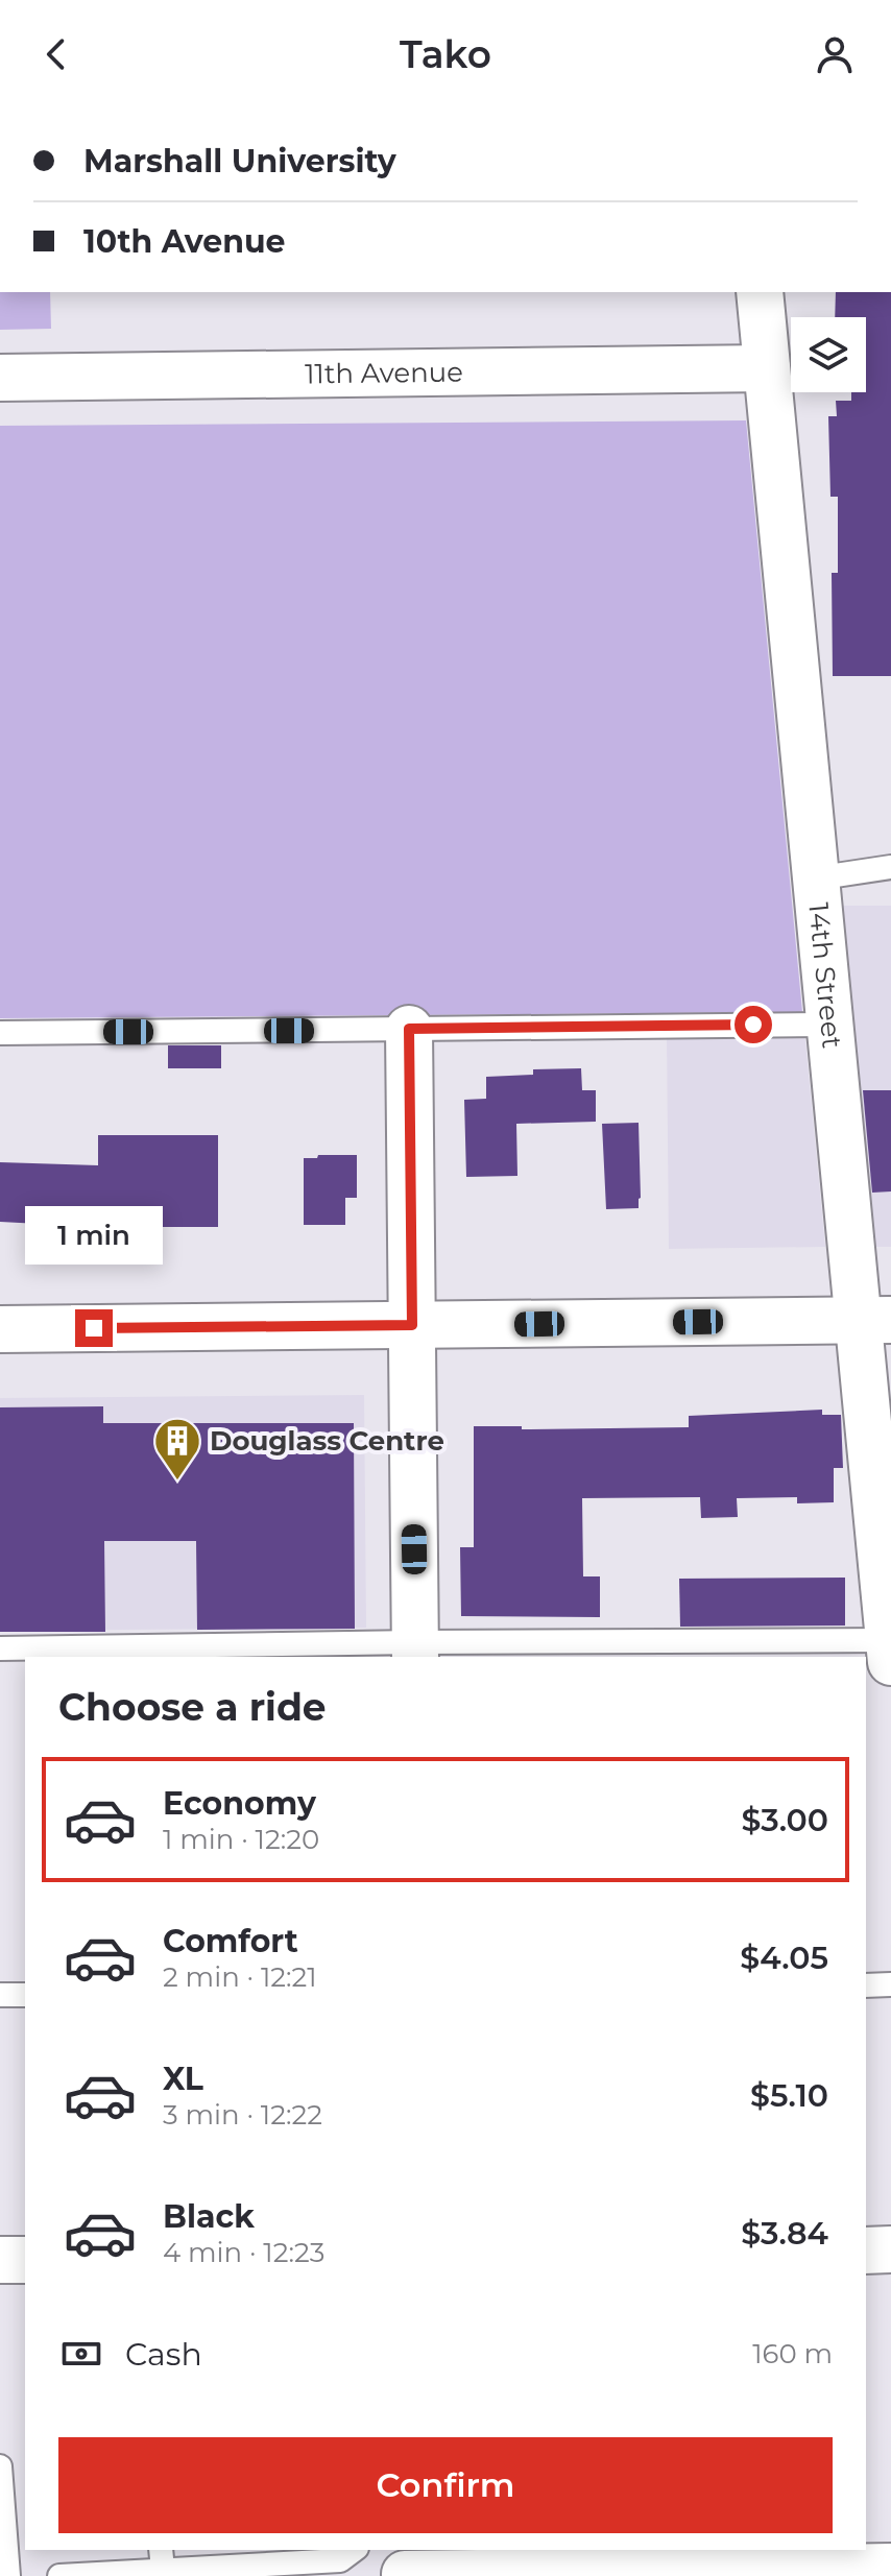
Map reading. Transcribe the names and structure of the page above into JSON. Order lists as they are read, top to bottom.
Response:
{
  "streets": {
    "street": ["11th Avenue", "14th Street"]
  },
  "crossings": [
    ["11th Avenue", "14th Street"]
  ],
  "places": {
    "building": ["Douglass Centre"]
  },
  "page": {
    "header": "Tako",
    "banner": ["Marshall University", "10th Avenue"],
    "bubble": "1 min",
    "heading": "Choose a ride",
    "list": [
      {
        "name": "Economy",
        "note": "1 min · 12:20",
        "value": "$3.00"
      },
      {
        "name": "Comfort",
        "note": "2 min · 12:21",
        "value": "$4.05"
      },
      {
        "name": "XL",
        "note": "3 min · 12:22",
        "value": "$5.10"
      },
      {
        "name": "Black",
        "note": "4 min · 12:23",
        "value": "$3.84"
      }
    ],
    "pay": ["Cash", "160 m"],
    "buttons": "Confirm"
  }
}
